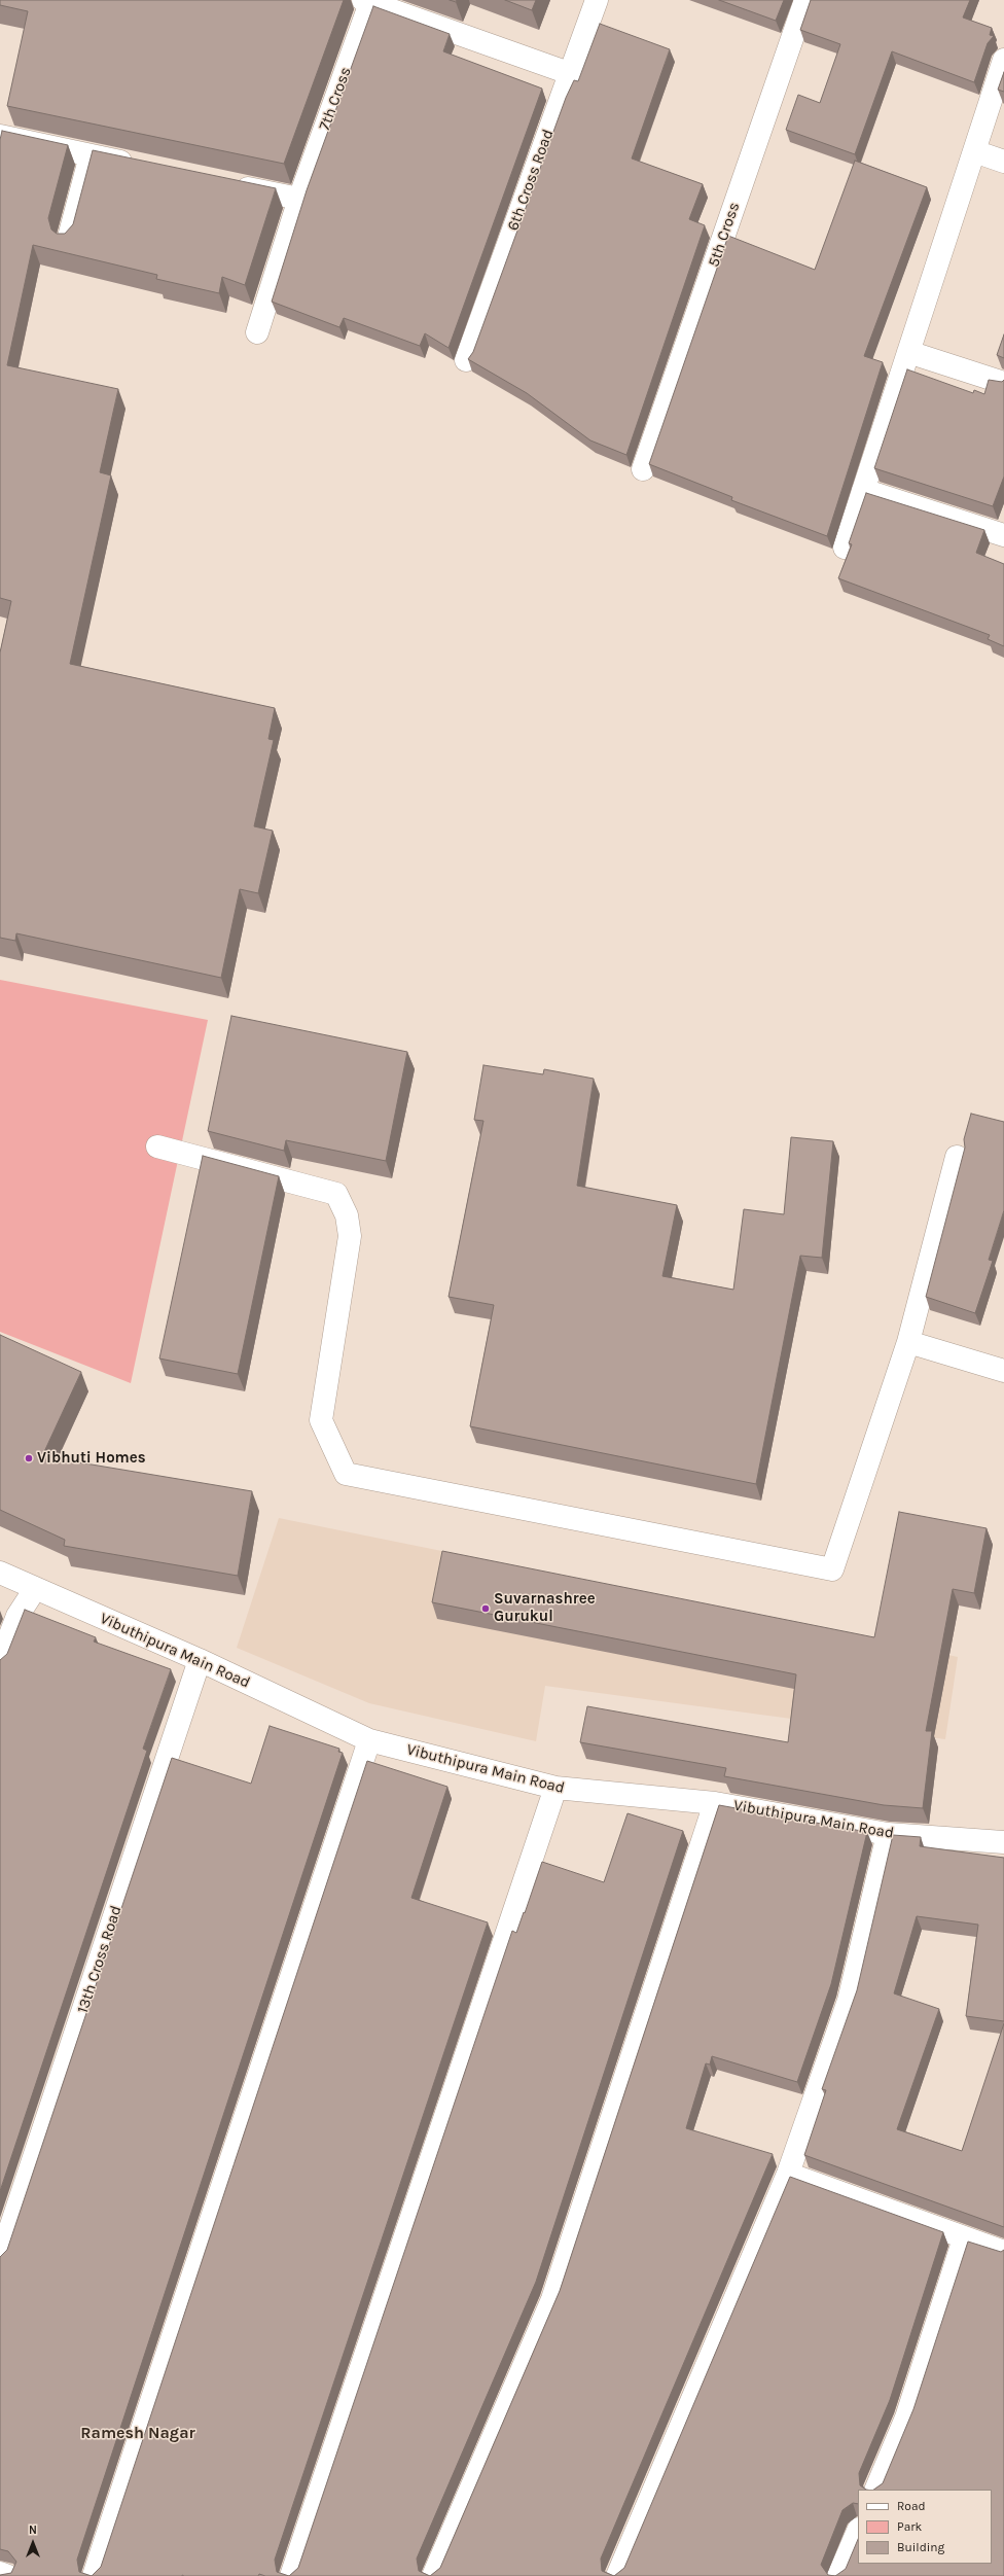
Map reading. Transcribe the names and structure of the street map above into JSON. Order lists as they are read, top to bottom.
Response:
{
  "streets": {
    "street": [
      "7th Cross",
      "6th Cross Road",
      "5th Cross",
      "Vibuthipura Main Road",
      "13th Cross Road"
    ]
  },
  "crossings": [
    ["Vibuthipura Main Road", "13th Cross Road"]
  ],
  "districts": ["Ramesh Nagar"],
  "places": ["Vibhuti Homes", "Suvarnashree Gurukul"],
  "legend": ["Road", "Park", "Building"],
  "north": "top"
}
